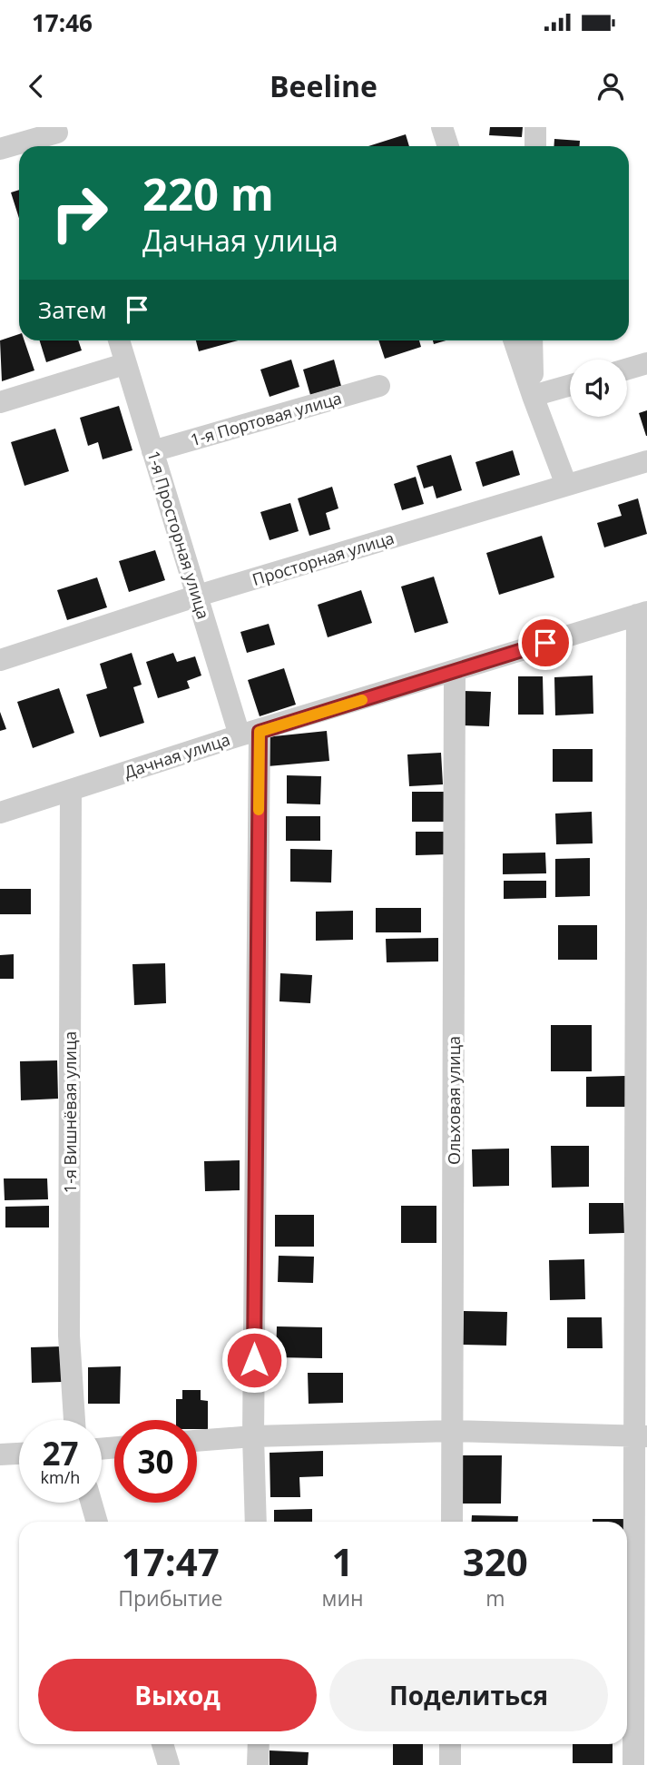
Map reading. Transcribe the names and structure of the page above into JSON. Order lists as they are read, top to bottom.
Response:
{
  "streets": {
    "street": [
      "1-я Портовая улица",
      "1-я Просторная улица",
      "Просторная улица",
      "Дачная улица",
      "Ольховая улица",
      "1-я Вишнёвая улица"
    ]
  },
  "crossings": [
    ["1-я Портовая улица", "1-я Просторная улица"],
    ["1-я Просторная улица", "Просторная улица"],
    ["1-я Просторная улица", "Дачная улица"],
    ["Дачная улица", "Ольховая улица"],
    ["Дачная улица", "1-я Вишнёвая улица"]
  ],
  "page": {
    "status": "17:46",
    "header": "Beeline",
    "turn": ["220 m", "Дачная улица"],
    "then": "Затем",
    "speed": "27 km/h",
    "limit": "30",
    "eta": [
      "17:47",
      "Прибытие",
      "1",
      "мин",
      "320",
      "m"
    ],
    "buttons": ["Выход", "Поделиться"]
  }
}
